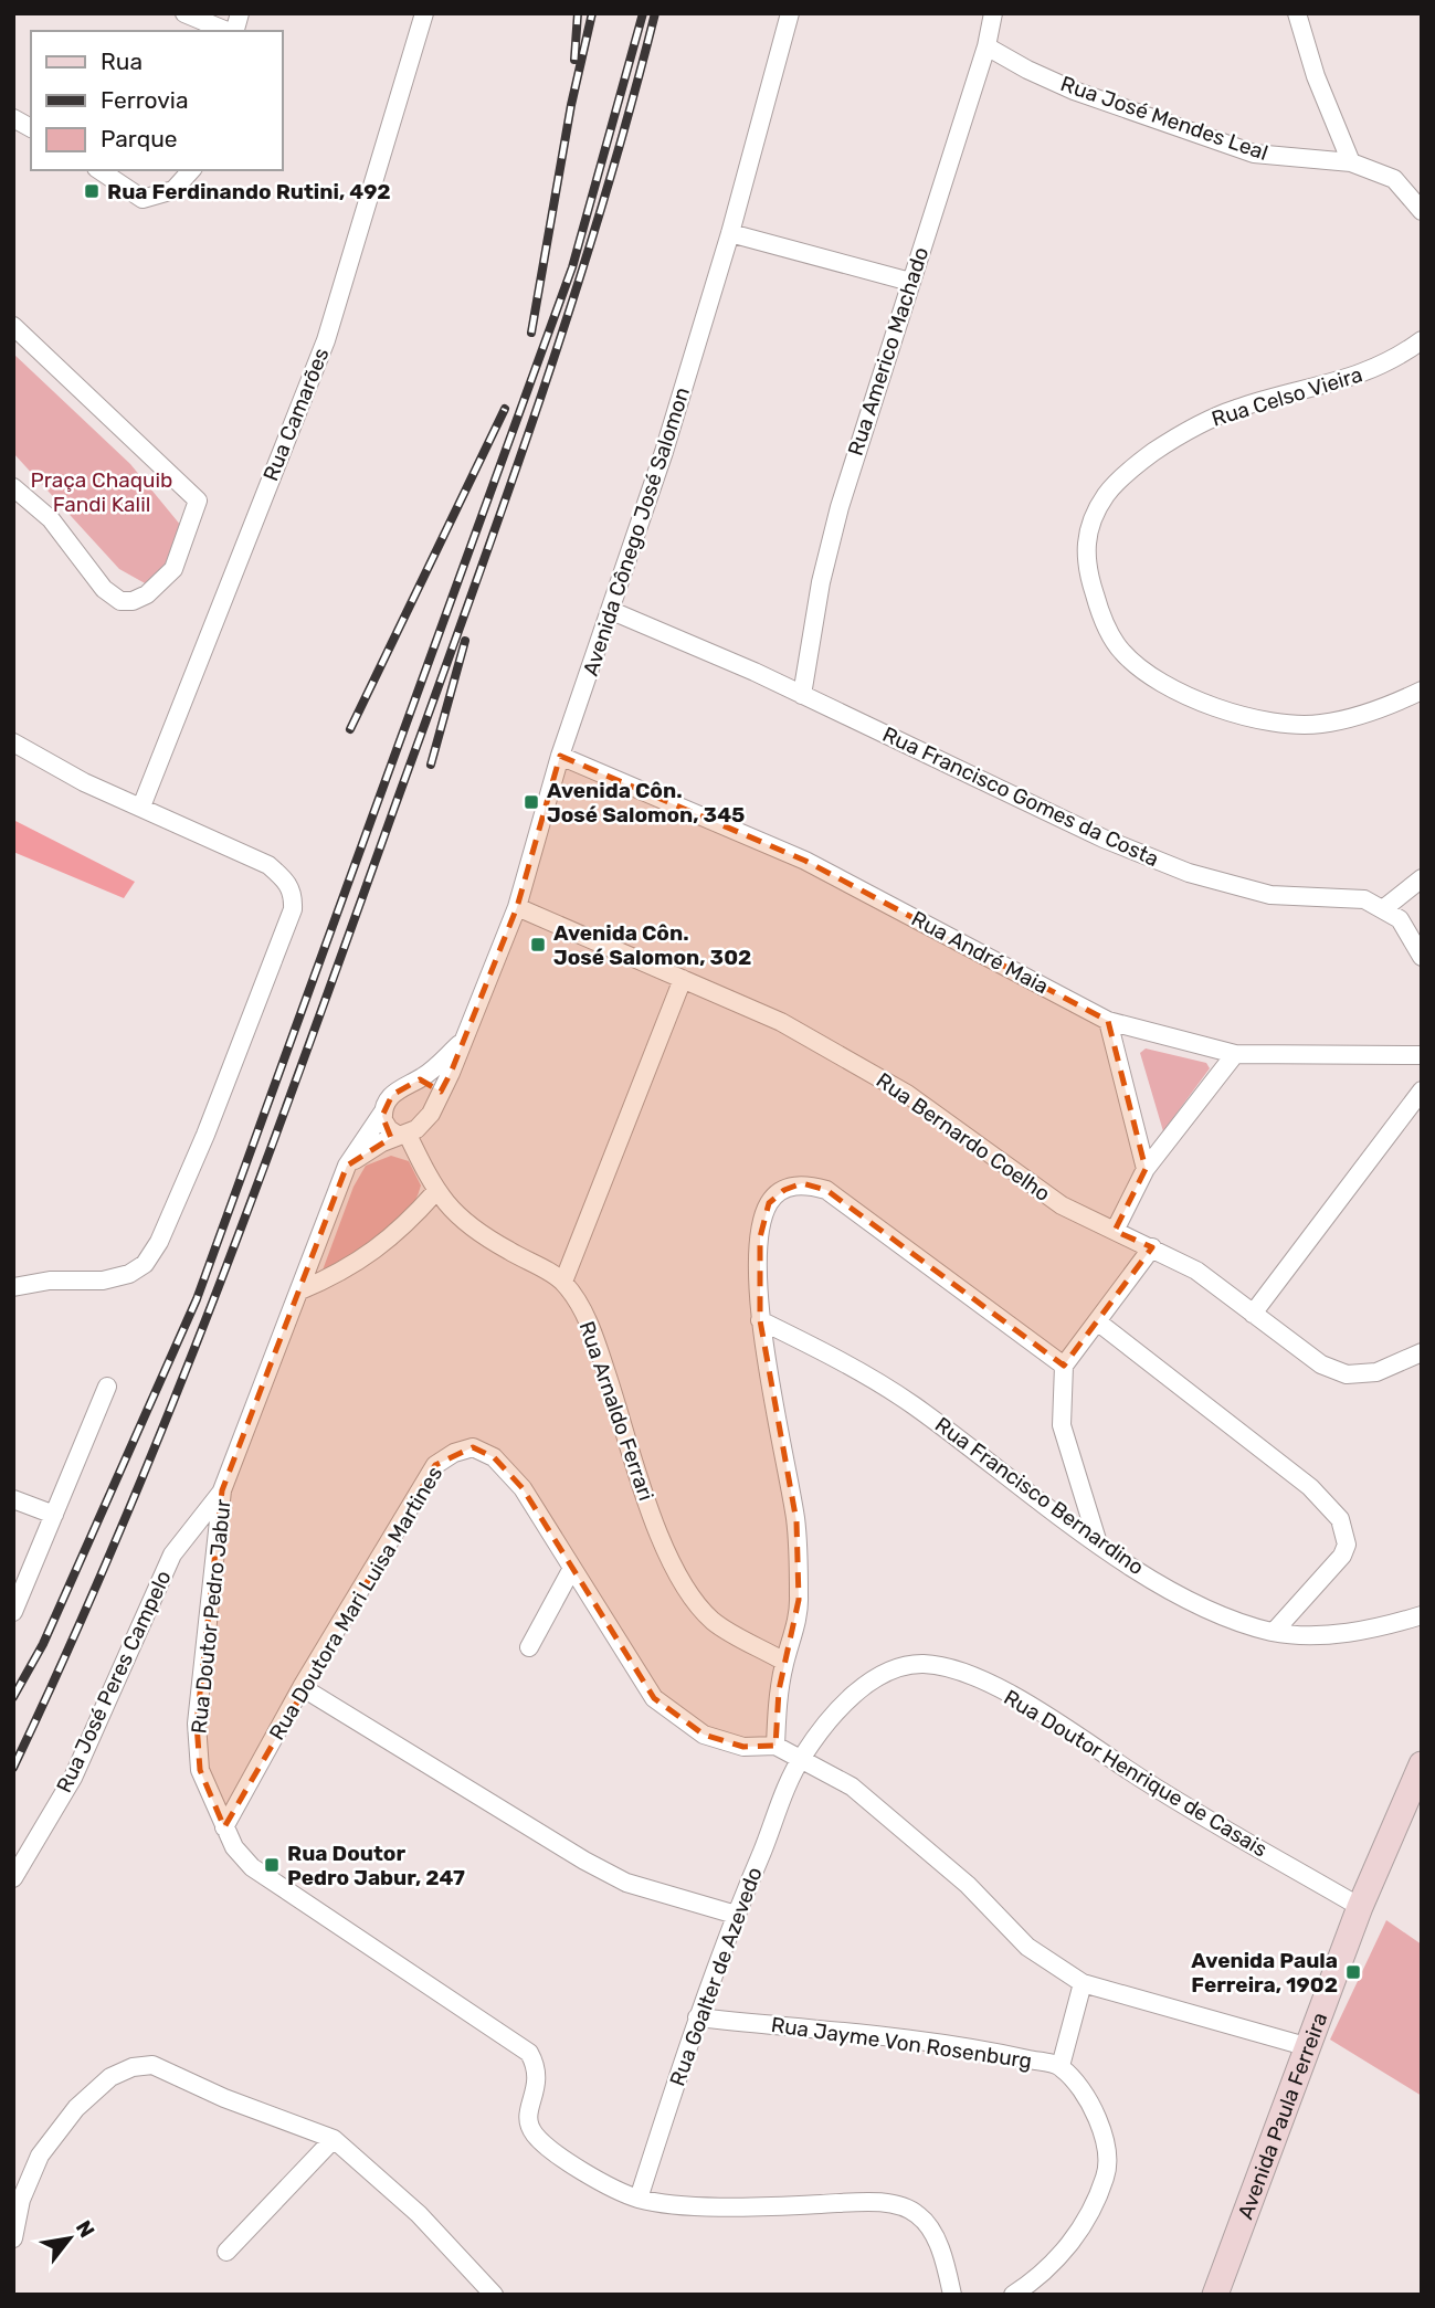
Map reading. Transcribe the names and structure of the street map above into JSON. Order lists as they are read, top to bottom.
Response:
{
  "streets": {
    "main road": ["Avenida Paula Ferreira"],
    "street": [
      "Rua José Mendes Leal",
      "Rua Americo Machado",
      "Rua Celso Vieira",
      "Rua Camarões",
      "Avenida Cônego José Salomon",
      "Rua Francisco Gomes da Costa",
      "Rua André Maia",
      "Rua Bernardo Coelho",
      "Rua Arnaldo Ferrari",
      "Rua Francisco Bernardino",
      "Rua Doutora Mari Luisa Martines",
      "Rua Doutor Pedro Jabur",
      "Rua José Peres Campelo",
      "Rua Doutor Henrique de Casais",
      "Rua Goalter de Azevedo",
      "Rua Jayme Von Rosenburg"
    ]
  },
  "crossings": [
    ["Rua José Mendes Leal", "Rua Americo Machado"],
    ["Rua Americo Machado", "Rua Francisco Gomes da Costa"],
    ["Avenida Cônego José Salomon", "Rua Francisco Gomes da Costa"],
    ["Avenida Cônego José Salomon", "Rua André Maia"],
    ["Avenida Cônego José Salomon", "Rua Bernardo Coelho"],
    ["Avenida Cônego José Salomon", "Rua Arnaldo Ferrari"],
    ["Avenida Cônego José Salomon", "Rua Doutor Pedro Jabur"],
    ["Rua Arnaldo Ferrari", "Rua Doutor Pedro Jabur"],
    ["Rua Doutora Mari Luisa Martines", "Rua Doutor Pedro Jabur"],
    ["Rua Doutora Mari Luisa Martines", "Rua Doutor Henrique de Casais"],
    ["Rua Doutora Mari Luisa Martines", "Rua Goalter de Azevedo"],
    ["Rua Doutora Mari Luisa Martines", "Avenida Paula Ferreira"],
    ["Rua Doutor Pedro Jabur", "Rua José Peres Campelo"],
    ["Rua Doutor Pedro Jabur", "Rua Goalter de Azevedo"],
    ["Rua Doutor Henrique de Casais", "Rua Goalter de Azevedo"],
    ["Rua Doutor Henrique de Casais", "Avenida Paula Ferreira"],
    ["Rua Goalter de Azevedo", "Rua Jayme Von Rosenburg"]
  ],
  "parks": ["Praça Chaquib Fandi Kalil"],
  "places": {
    "transit": [
      "Rua Ferdinando Rutini, 492",
      "Avenida Côn. José Salomon, 345",
      "Avenida Côn. José Salomon, 302",
      "Rua Doutor Pedro Jabur, 247",
      "Avenida Paula Ferreira, 1902"
    ]
  },
  "legend": ["Rua", "Ferrovia", "Parque"],
  "north": "top right"
}
